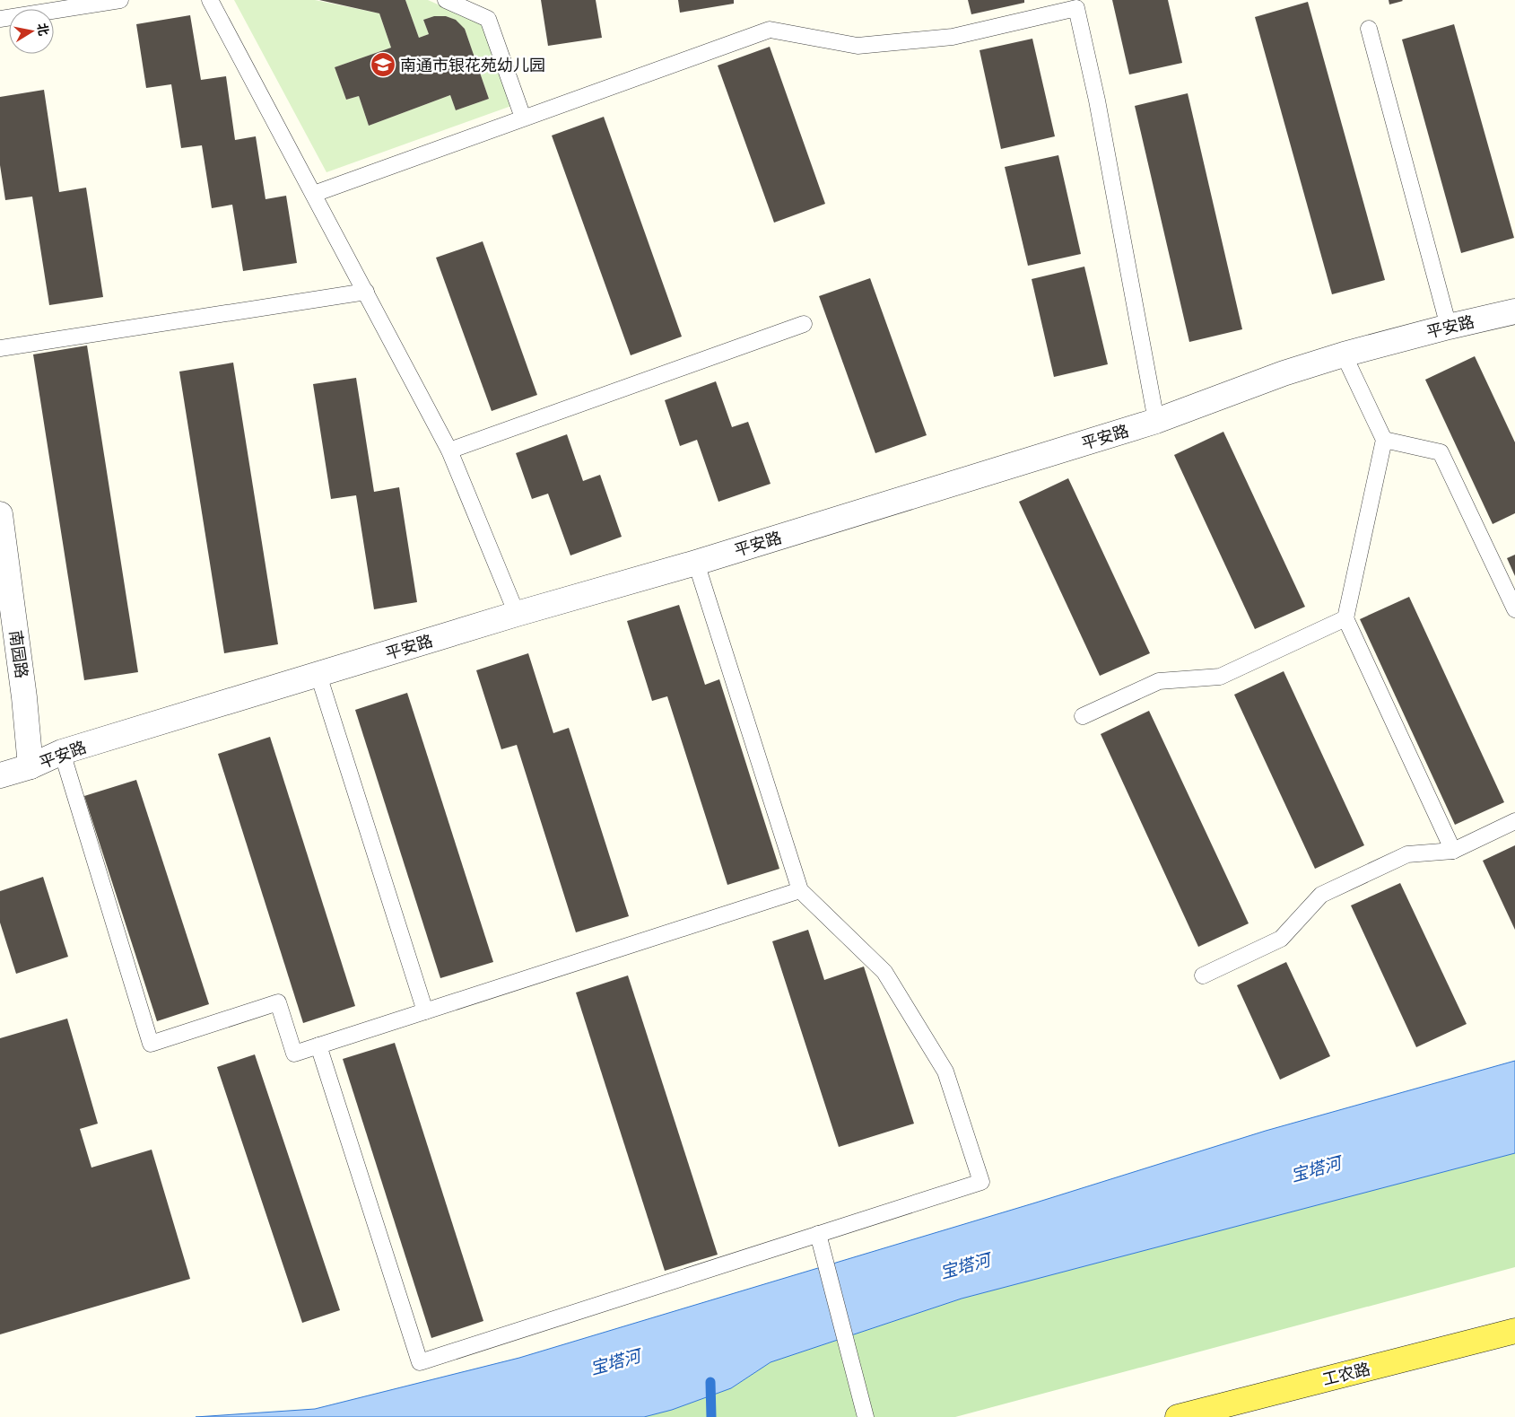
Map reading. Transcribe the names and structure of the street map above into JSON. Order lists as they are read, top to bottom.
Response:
{
  "streets": {
    "main road": ["工农路"],
    "street": ["平安路", "南园路"]
  },
  "crossings": [
    ["平安路", "南园路"]
  ],
  "water": ["宝塔河"],
  "places": {
    "school or university": ["南通市银花苑幼儿园"]
  },
  "north": "right"
}
